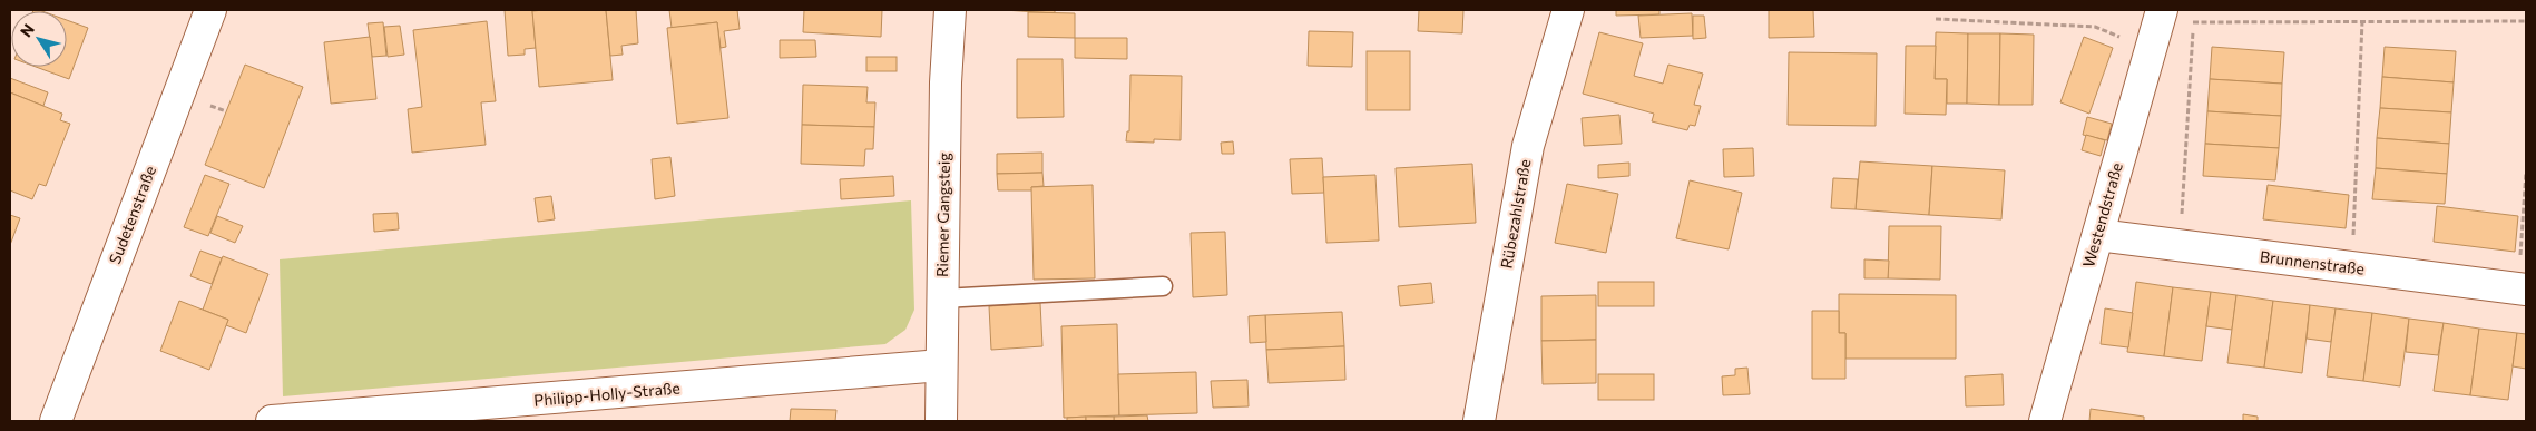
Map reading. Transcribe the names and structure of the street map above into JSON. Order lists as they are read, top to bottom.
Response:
{
  "streets": {
    "street": [
      "Rübezahlstraße",
      "Sudetenstraße",
      "Riemer Gangsteig",
      "Westendstraße",
      "Brunnenstraße",
      "Philipp-Holly-Straße"
    ]
  },
  "crossings": [
    ["Riemer Gangsteig", "Philipp-Holly-Straße"],
    ["Westendstraße", "Brunnenstraße"]
  ],
  "north": "top left"
}
